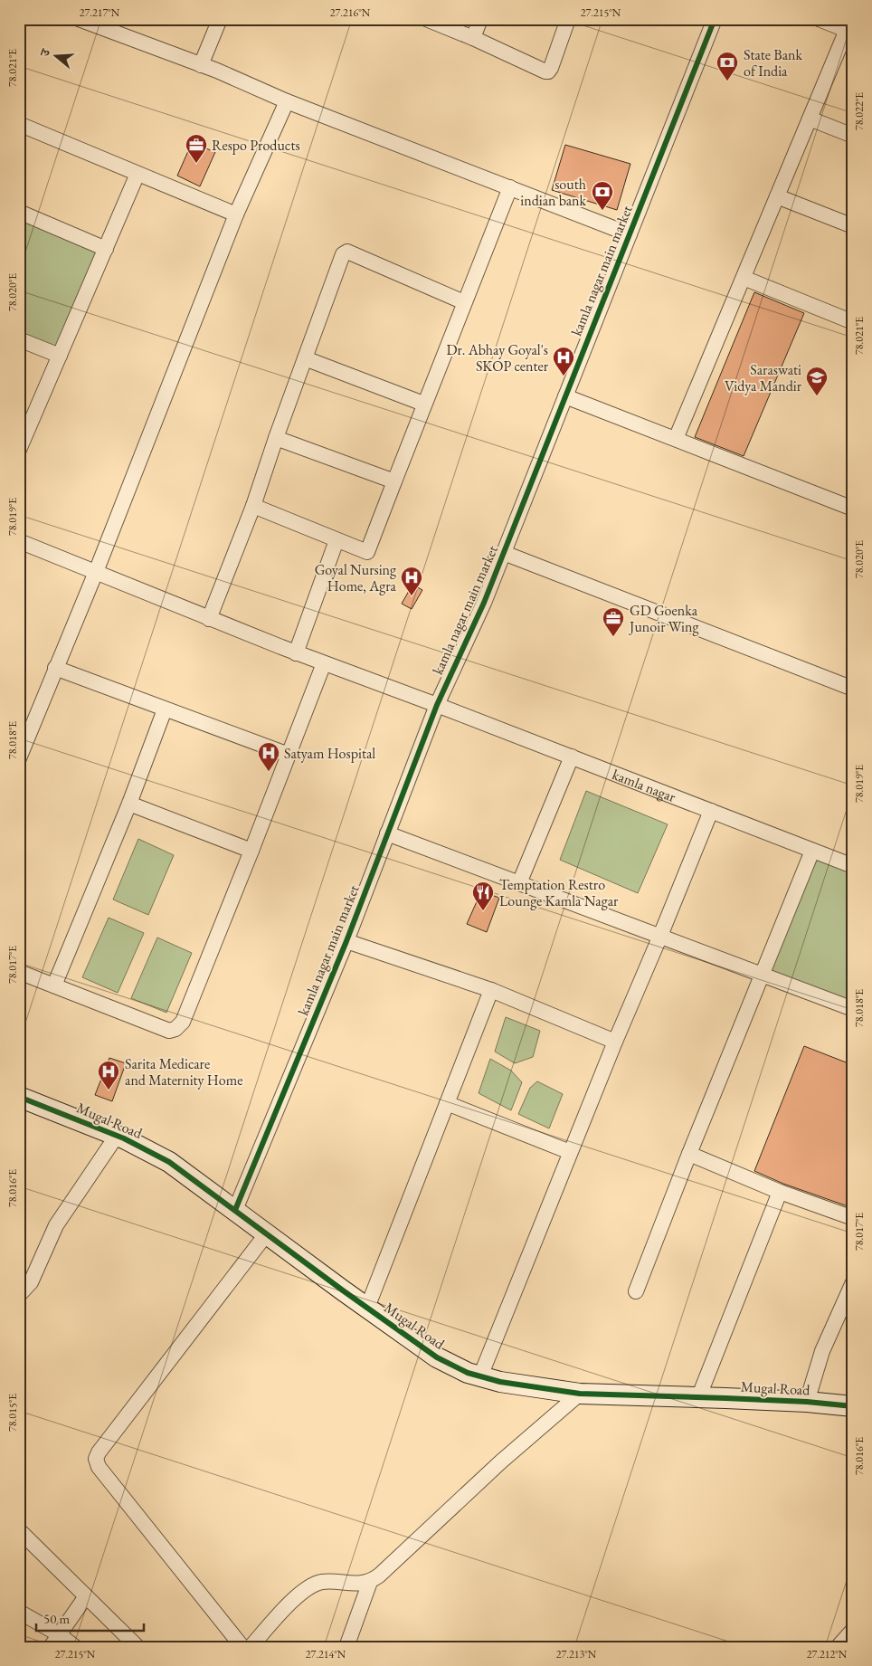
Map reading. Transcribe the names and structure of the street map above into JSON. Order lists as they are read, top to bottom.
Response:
{
  "streets": {
    "street": ["kamla nagar main market", "kamla nagar", "Mugal Road"]
  },
  "crossings": [
    ["kamla nagar main market", "kamla nagar"],
    ["kamla nagar main market", "Mugal Road"]
  ],
  "places": {
    "bank": ["State Bank of India", "south indian bank"],
    "office": ["Respo Products", "GD Goenka Junoir Wing"],
    "hospital": [
      "Dr. Abhay Goyal's SKOP center",
      "Goyal Nursing Home, Agra",
      "Satyam Hospital",
      "Sarita Medicare and Maternity Home"
    ],
    "school or university": ["Saraswati Vidya Mandir"],
    "restaurant": ["Temptation Restro Lounge Kamla Nagar"]
  },
  "scale_bar": "50 m",
  "north": "left",
  "coordinates": [
    "27.217°N",
    "27.216°N",
    "27.215°N",
    "78.021°E",
    "78.022°E",
    "78.020°E",
    "78.019°E",
    "78.018°E",
    "78.017°E",
    "78.016°E",
    "78.015°E",
    "27.214°N",
    "27.213°N",
    "27.212°N"
  ]
}
